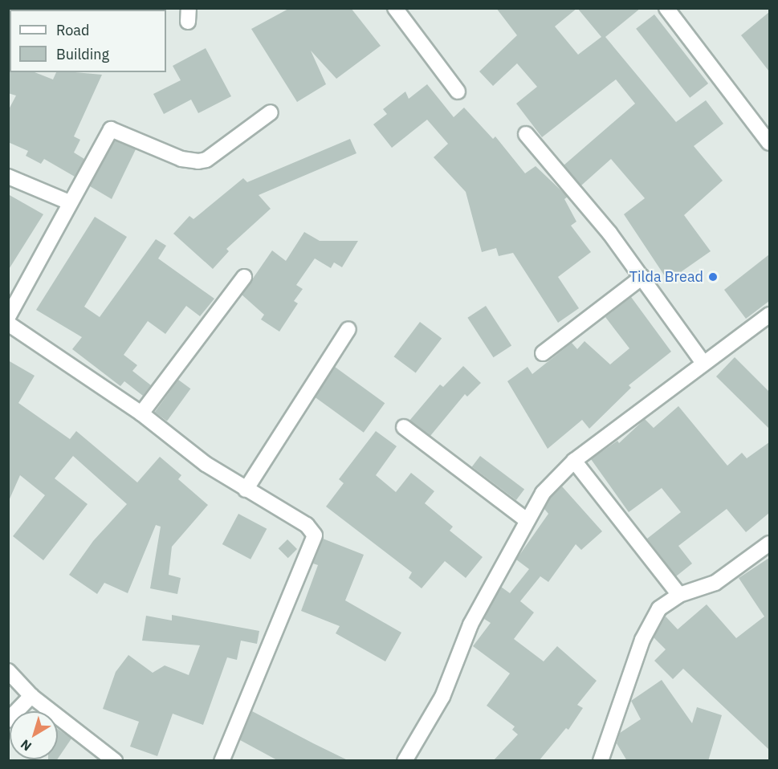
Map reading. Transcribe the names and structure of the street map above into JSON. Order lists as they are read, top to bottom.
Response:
{
  "places": ["Tilda Bread"],
  "legend": ["Road", "Building"],
  "north": "bottom left"
}
